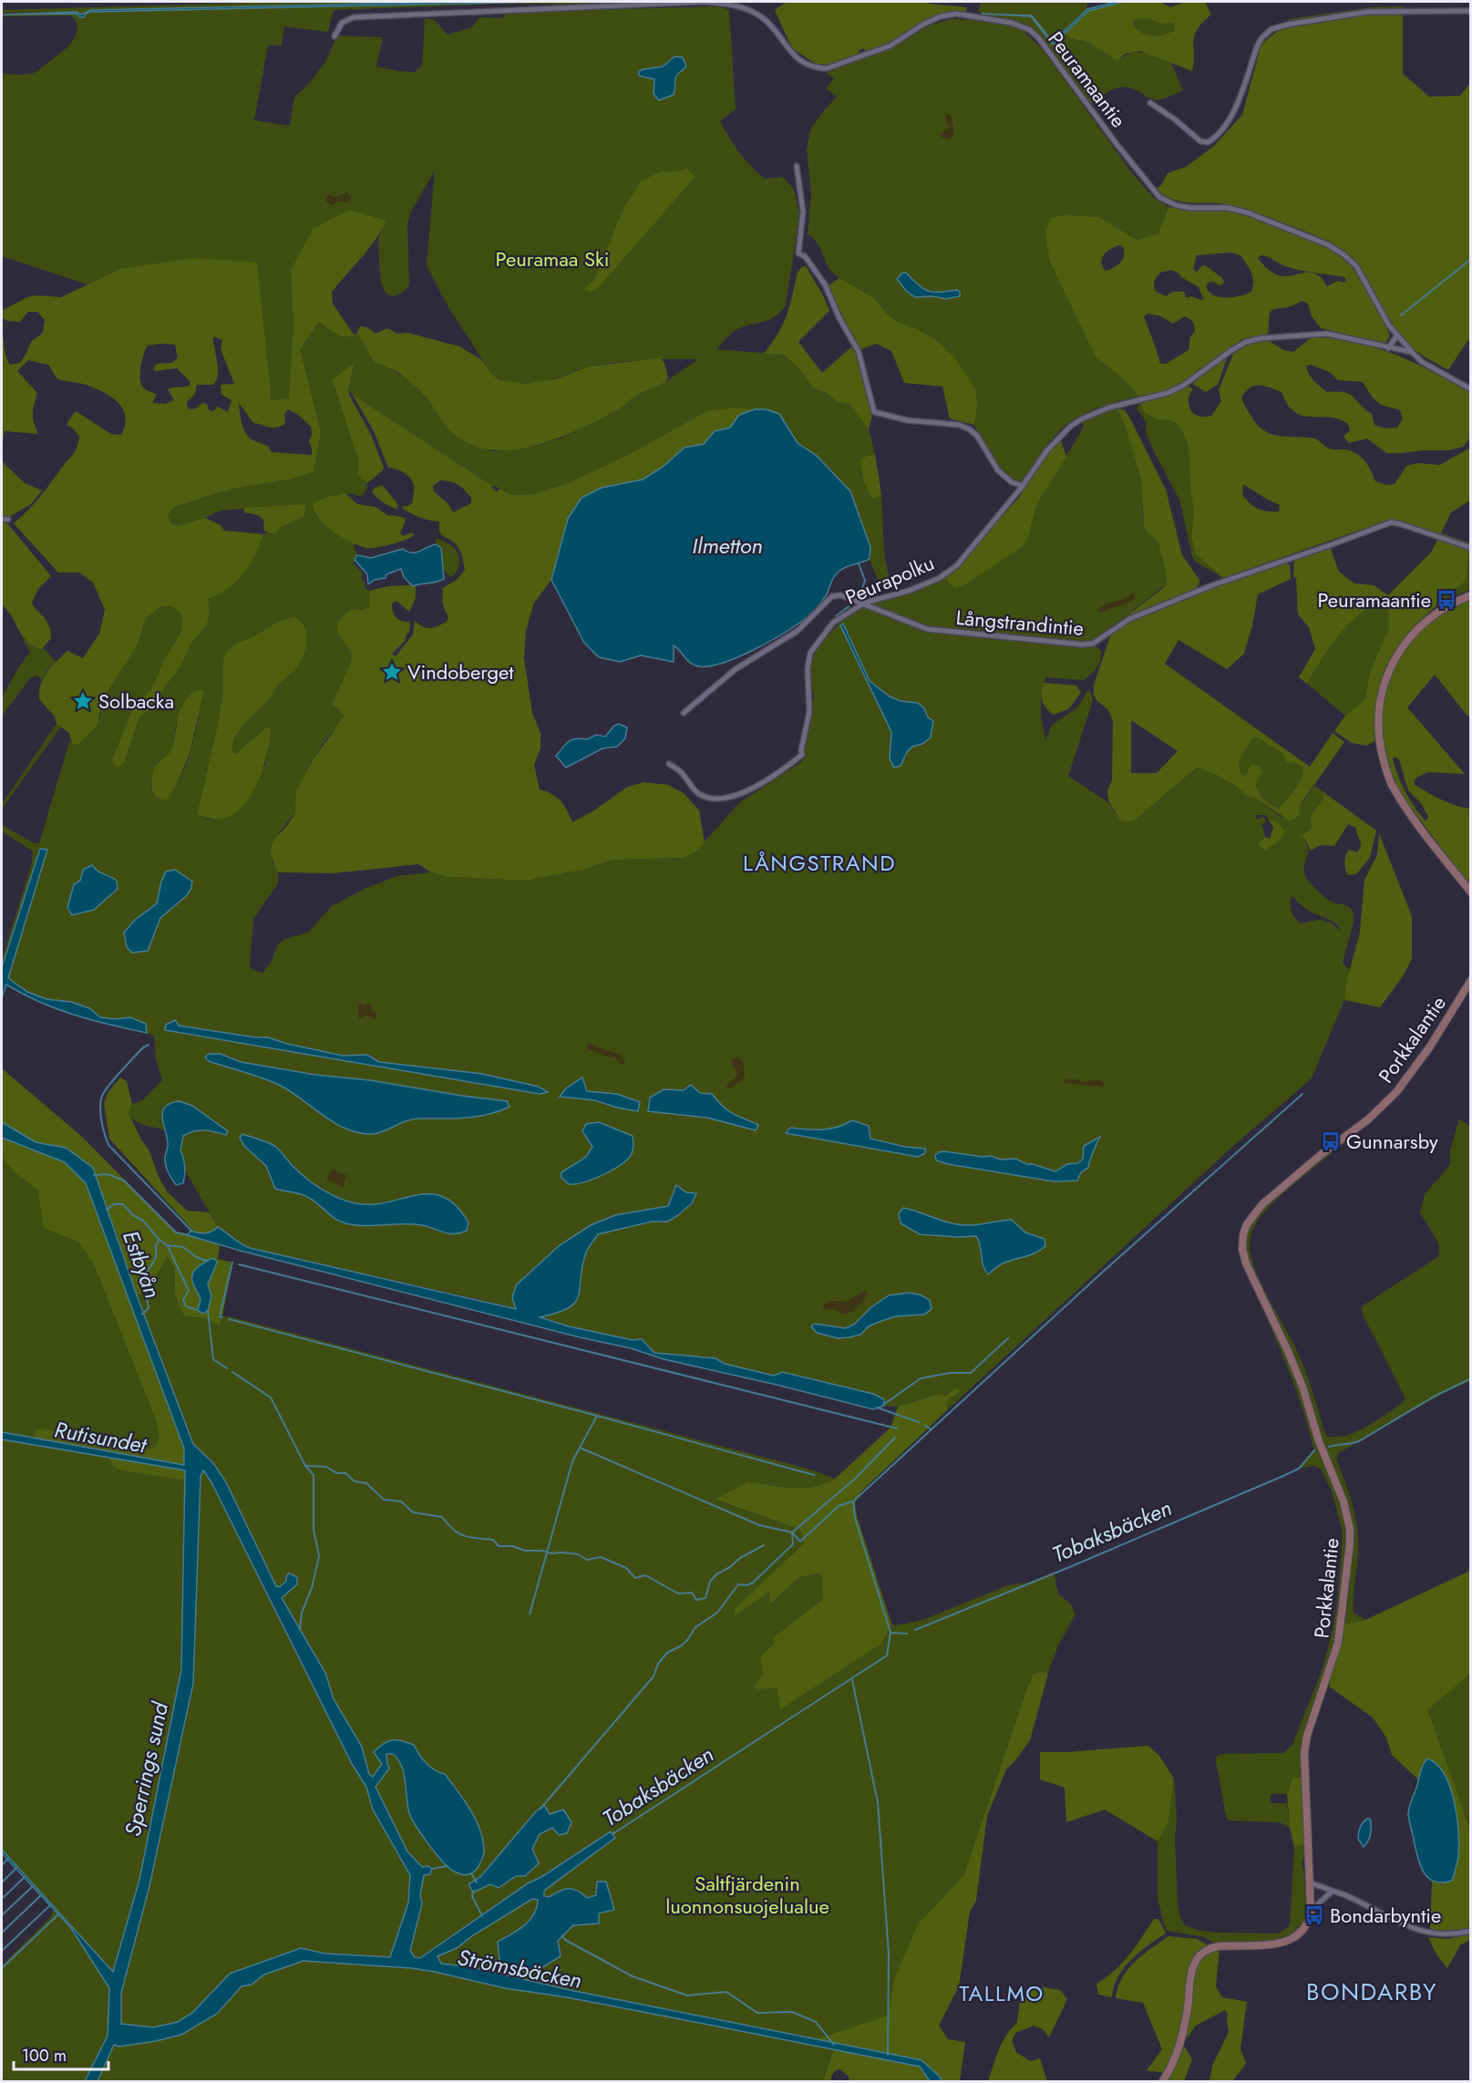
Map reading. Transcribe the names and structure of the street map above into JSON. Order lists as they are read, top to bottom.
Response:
{
  "streets": {
    "street": [
      "Peuramaantie",
      "Peurapolku",
      "Långstrandintie",
      "Porkkalantie"
    ]
  },
  "crossings": [
    ["Peuramaantie", "Peurapolku"],
    ["Peurapolku", "Långstrandintie"]
  ],
  "districts": ["LÅNGSTRAND", "BONDARBY", "TALLMO"],
  "water": [
    "Ilmetton",
    "Estbyån",
    "Rutisundet",
    "Tobaksbäcken",
    "Sperrings sund",
    "Strömsbäcken"
  ],
  "parks": ["Peuramaa Ski", "Saltfjärdenin luonnonsuojelualue"],
  "places": {
    "bus stop": ["Peuramaantie", "Gunnarsby", "Bondarbyntie"],
    "place": ["Vindoberget", "Solbacka"]
  },
  "scale_bar": "100 m"
}
